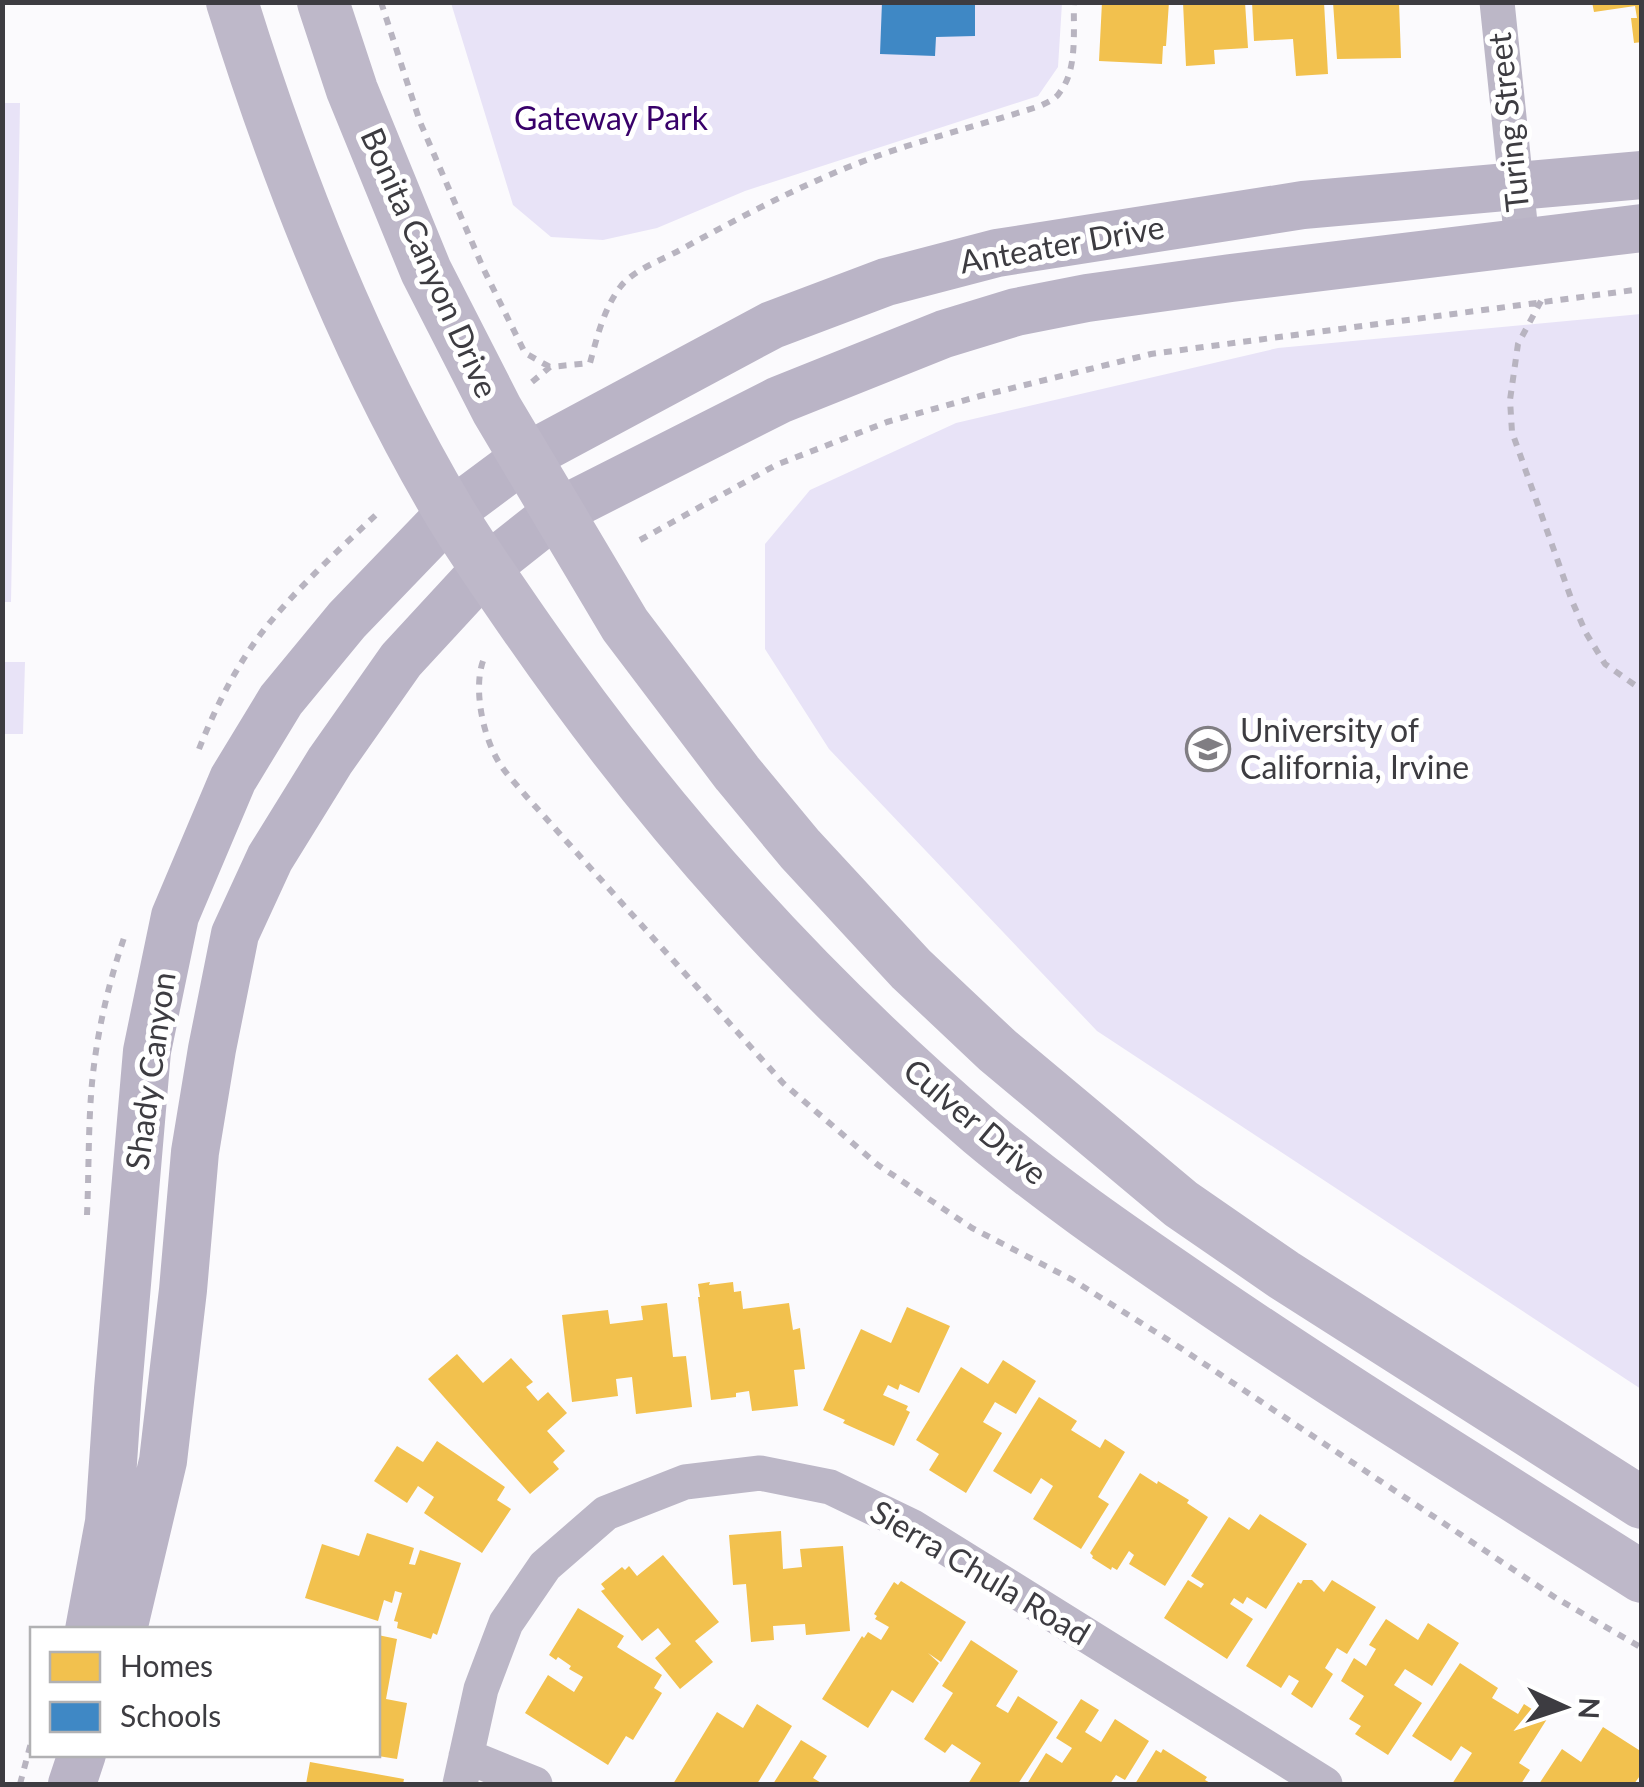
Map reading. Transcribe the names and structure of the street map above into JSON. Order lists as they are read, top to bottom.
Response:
{
  "streets": {
    "main road": [
      "Anteater Drive",
      "Bonita Canyon Drive",
      "Shady Canyon",
      "Culver Drive"
    ],
    "street": ["Turing Street", "Sierra Chula Road"]
  },
  "crossings": [
    ["Turing Street", "Anteater Drive"],
    ["Anteater Drive", "Bonita Canyon Drive"],
    ["Anteater Drive", "Shady Canyon"],
    ["Bonita Canyon Drive", "Shady Canyon"],
    ["Shady Canyon", "Culver Drive"]
  ],
  "parks": ["Gateway Park"],
  "places": {
    "school or university": ["University of California, Irvine"]
  },
  "legend": ["Homes", "Schools"],
  "north": "right"
}
